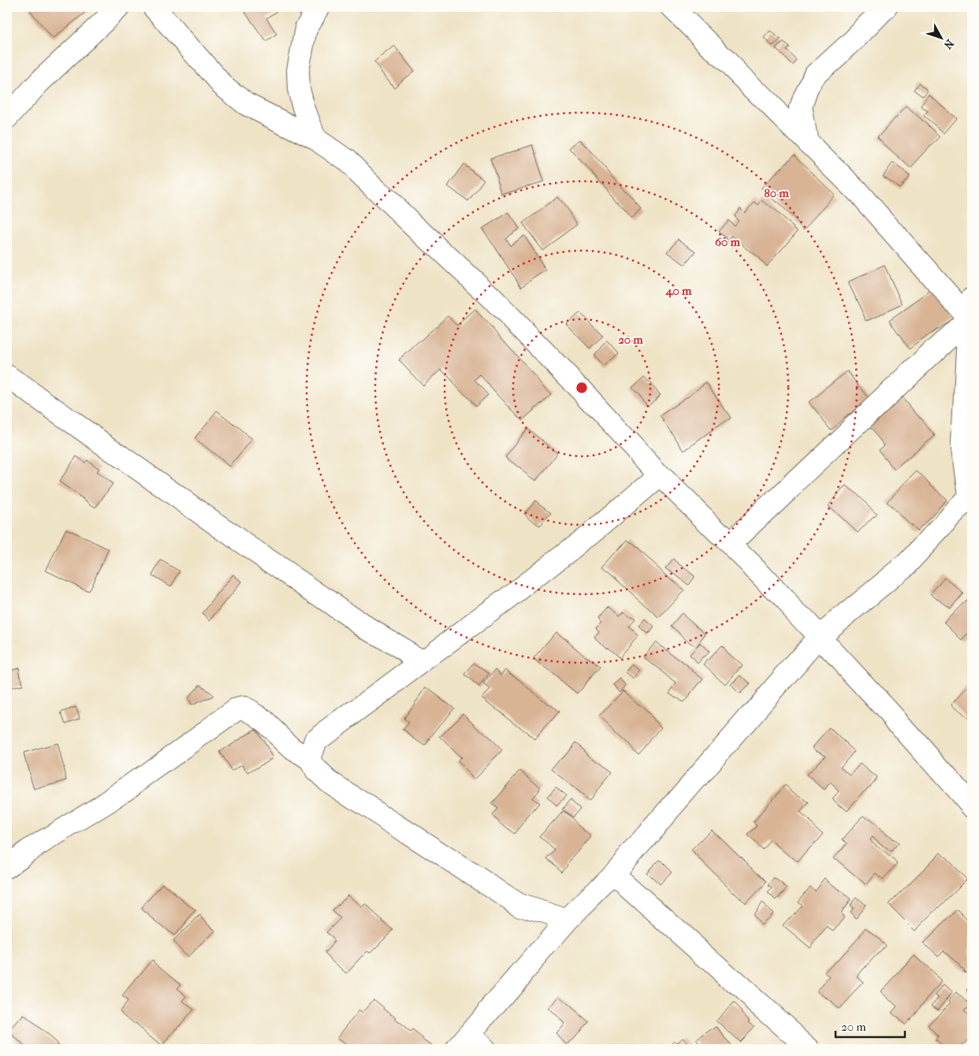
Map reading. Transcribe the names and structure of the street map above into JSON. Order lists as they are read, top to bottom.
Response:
{
  "scale_bar": "20 m",
  "north": "bottom right",
  "rings": [
    "80 m",
    "60 m",
    "40 m",
    "20 m"
  ]
}
